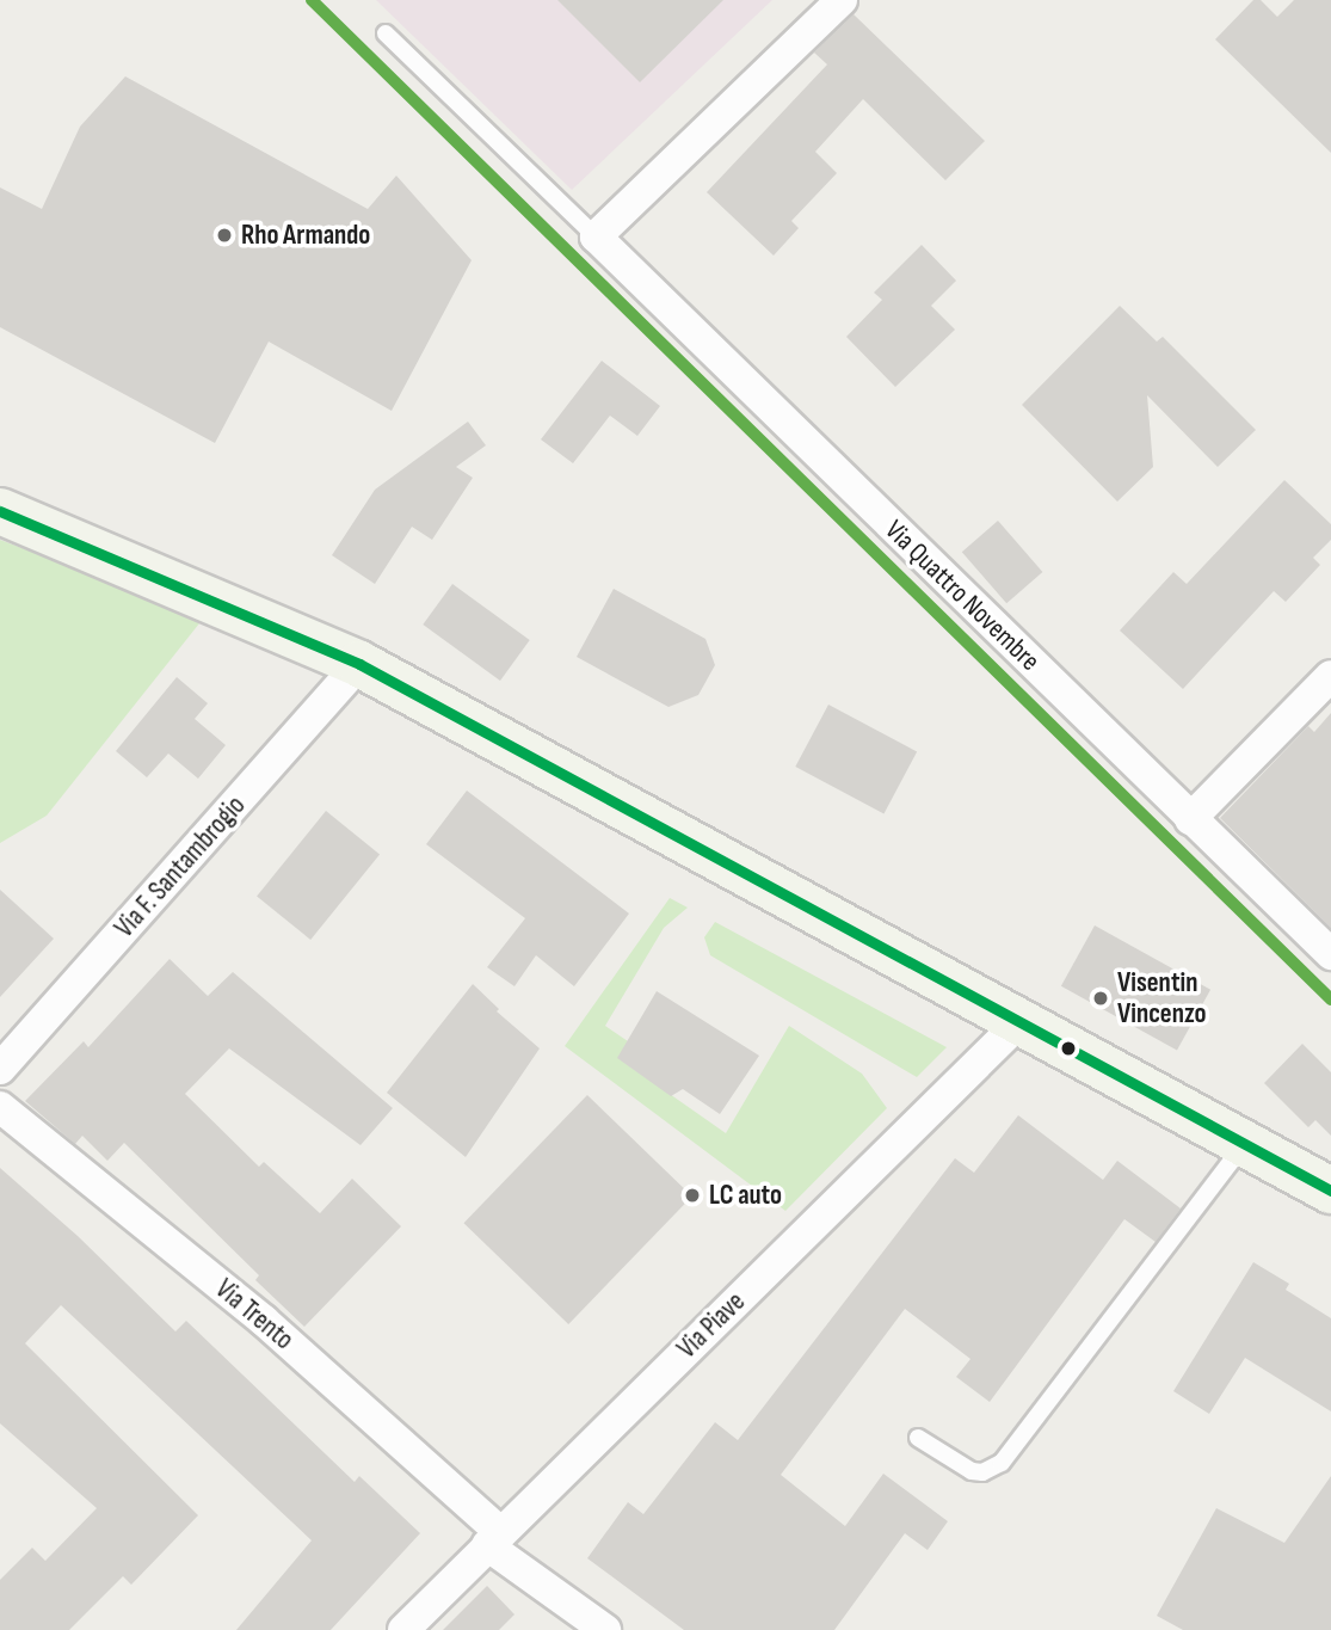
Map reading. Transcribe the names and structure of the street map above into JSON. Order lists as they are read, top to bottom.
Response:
{
  "streets": {
    "street": [
      "Via Quattro Novembre",
      "Via F. Santambrogio",
      "Via Trento",
      "Via Piave"
    ]
  },
  "crossings": [
    ["Via Trento", "Via Piave"]
  ],
  "places": ["Rho Armando", "Visentin Vincenzo", "LC auto"]
}
